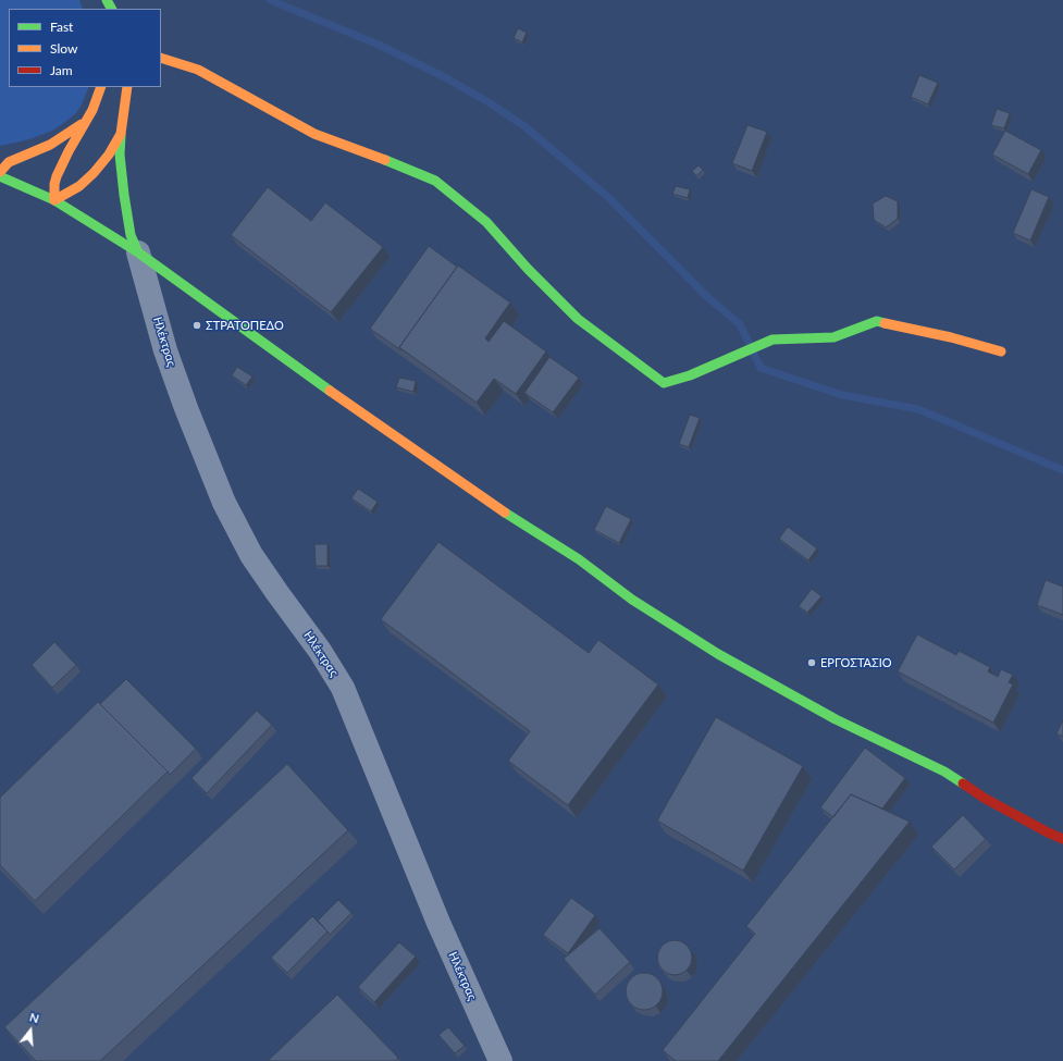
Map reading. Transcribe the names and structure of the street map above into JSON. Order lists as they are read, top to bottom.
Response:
{
  "streets": {
    "street": ["Ηλέκτρας"]
  },
  "places": ["ΣΤΡΑΤΟΠΕΔΟ", "ΕΡΓΟΣΤΑΣΙΟ"],
  "legend": ["Fast", "Slow", "Jam"],
  "north": "top"
}
